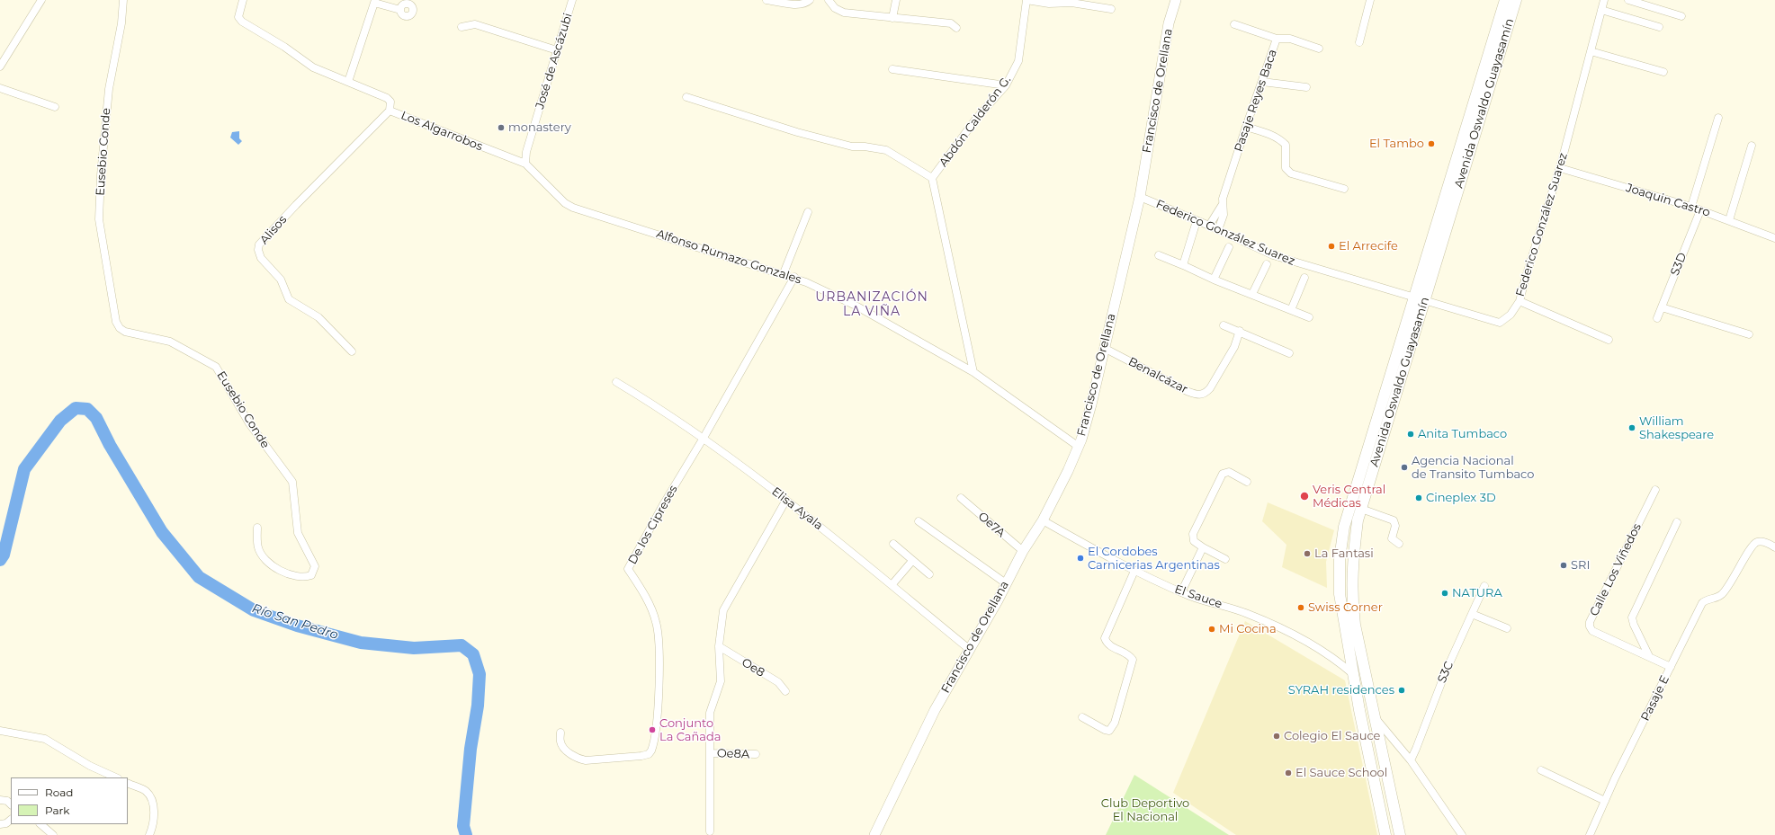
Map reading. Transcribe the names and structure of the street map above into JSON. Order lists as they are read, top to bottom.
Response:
{
  "streets": {
    "main road": ["Avenida Oswaldo Guayasamín"],
    "street": [
      "José de Ascázubi",
      "Francisco de Orellana",
      "Pasaje Reyes Baca",
      "Abdón Calderón G.",
      "Los Algarrobos",
      "Eusebio Conde",
      "Joaquin Castro",
      "Federico González Suarez",
      "Alisos",
      "Alfonso Rumazo Gonzales",
      "S3D",
      "Benalcázar",
      "Elisa Ayala",
      "De los Cipreses",
      "Oe7A",
      "Calle Los Viñedos",
      "El Sauce",
      "Oe8",
      "S3C",
      "Pasaje E",
      "Oe8A"
    ]
  },
  "crossings": [
    ["José de Ascázubi", "Los Algarrobos"],
    ["José de Ascázubi", "Alfonso Rumazo Gonzales"],
    ["Francisco de Orellana", "Federico González Suarez"],
    ["Francisco de Orellana", "Alfonso Rumazo Gonzales"],
    ["Francisco de Orellana", "Benalcázar"],
    ["Francisco de Orellana", "Elisa Ayala"],
    ["Francisco de Orellana", "Oe7A"],
    ["Francisco de Orellana", "El Sauce"],
    ["Pasaje Reyes Baca", "Federico González Suarez"],
    ["Avenida Oswaldo Guayasamín", "Federico González Suarez"],
    ["Avenida Oswaldo Guayasamín", "El Sauce"],
    ["Los Algarrobos", "Alisos"],
    ["Los Algarrobos", "Alfonso Rumazo Gonzales"],
    ["Joaquin Castro", "Federico González Suarez"],
    ["Joaquin Castro", "S3D"],
    ["Alfonso Rumazo Gonzales", "De los Cipreses"],
    ["Elisa Ayala", "De los Cipreses"],
    ["Calle Los Viñedos", "Pasaje E"]
  ],
  "districts": ["URBANIZACIÓN LA VIÑA"],
  "water": ["Río San Pedro"],
  "parks": ["Club Deportivo El Nacional"],
  "places": [
    "monastery",
    "El Tambo",
    "El Arrecife",
    "William Shakespeare",
    "Anita Tumbaco",
    "Agencia Nacional de Transito Tumbaco",
    "Veris Central Médicas",
    "Cineplex 3D",
    "La Fantasi",
    "El Cordobes Carnicerias Argentinas",
    "SRI",
    "NATURA",
    "Swiss Corner",
    "Mi Cocina",
    "SYRAH residences",
    "Conjunto La Cañada",
    "Colegio El Sauce",
    "El Sauce School"
  ],
  "legend": ["Road", "Park"]
}
